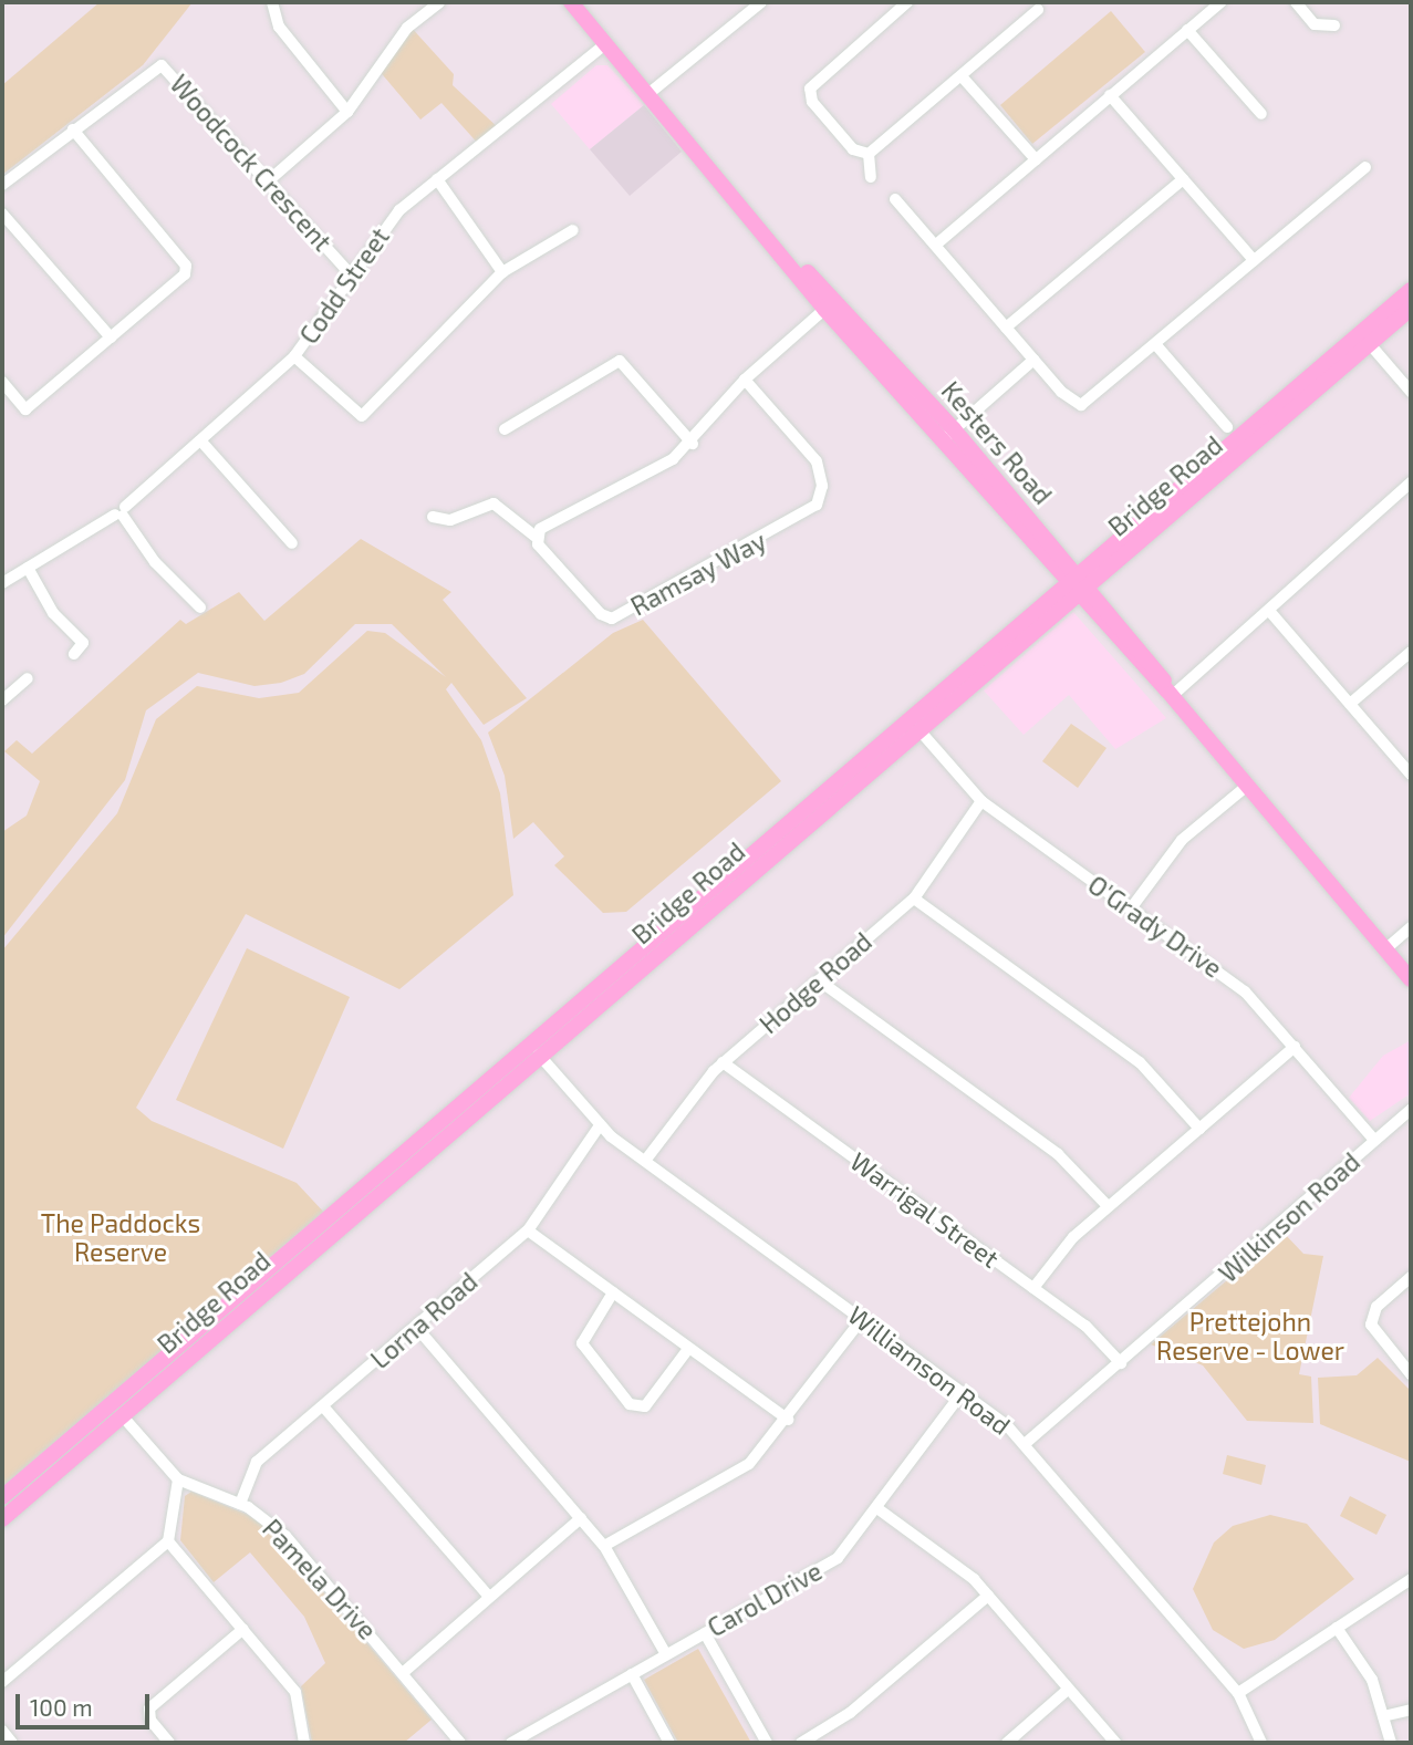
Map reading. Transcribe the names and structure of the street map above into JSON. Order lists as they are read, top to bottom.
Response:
{
  "streets": {
    "main road": ["Kesters Road", "Bridge Road"],
    "street": [
      "Woodcock Crescent",
      "Codd Street",
      "Ramsay Way",
      "O'Grady Drive",
      "Hodge Road",
      "Warrigal Street",
      "Wilkinson Road",
      "Lorna Road",
      "Williamson Road",
      "Pamela Drive",
      "Carol Drive"
    ]
  },
  "crossings": [
    ["Woodcock Crescent", "Codd Street"],
    ["Codd Street", "Kesters Road"],
    ["Kesters Road", "Bridge Road"],
    ["Bridge Road", "O'Grady Drive"],
    ["Bridge Road", "Williamson Road"],
    ["Bridge Road", "Pamela Drive"],
    ["O'Grady Drive", "Hodge Road"],
    ["O'Grady Drive", "Wilkinson Road"],
    ["Hodge Road", "Warrigal Street"],
    ["Hodge Road", "Williamson Road"],
    ["Warrigal Street", "Wilkinson Road"],
    ["Wilkinson Road", "Williamson Road"],
    ["Lorna Road", "Williamson Road"],
    ["Lorna Road", "Pamela Drive"],
    ["Williamson Road", "Carol Drive"]
  ],
  "parks": ["The Paddocks Reserve", "Prettejohn Reserve - Lower"],
  "scale_bar": "100 m"
}
